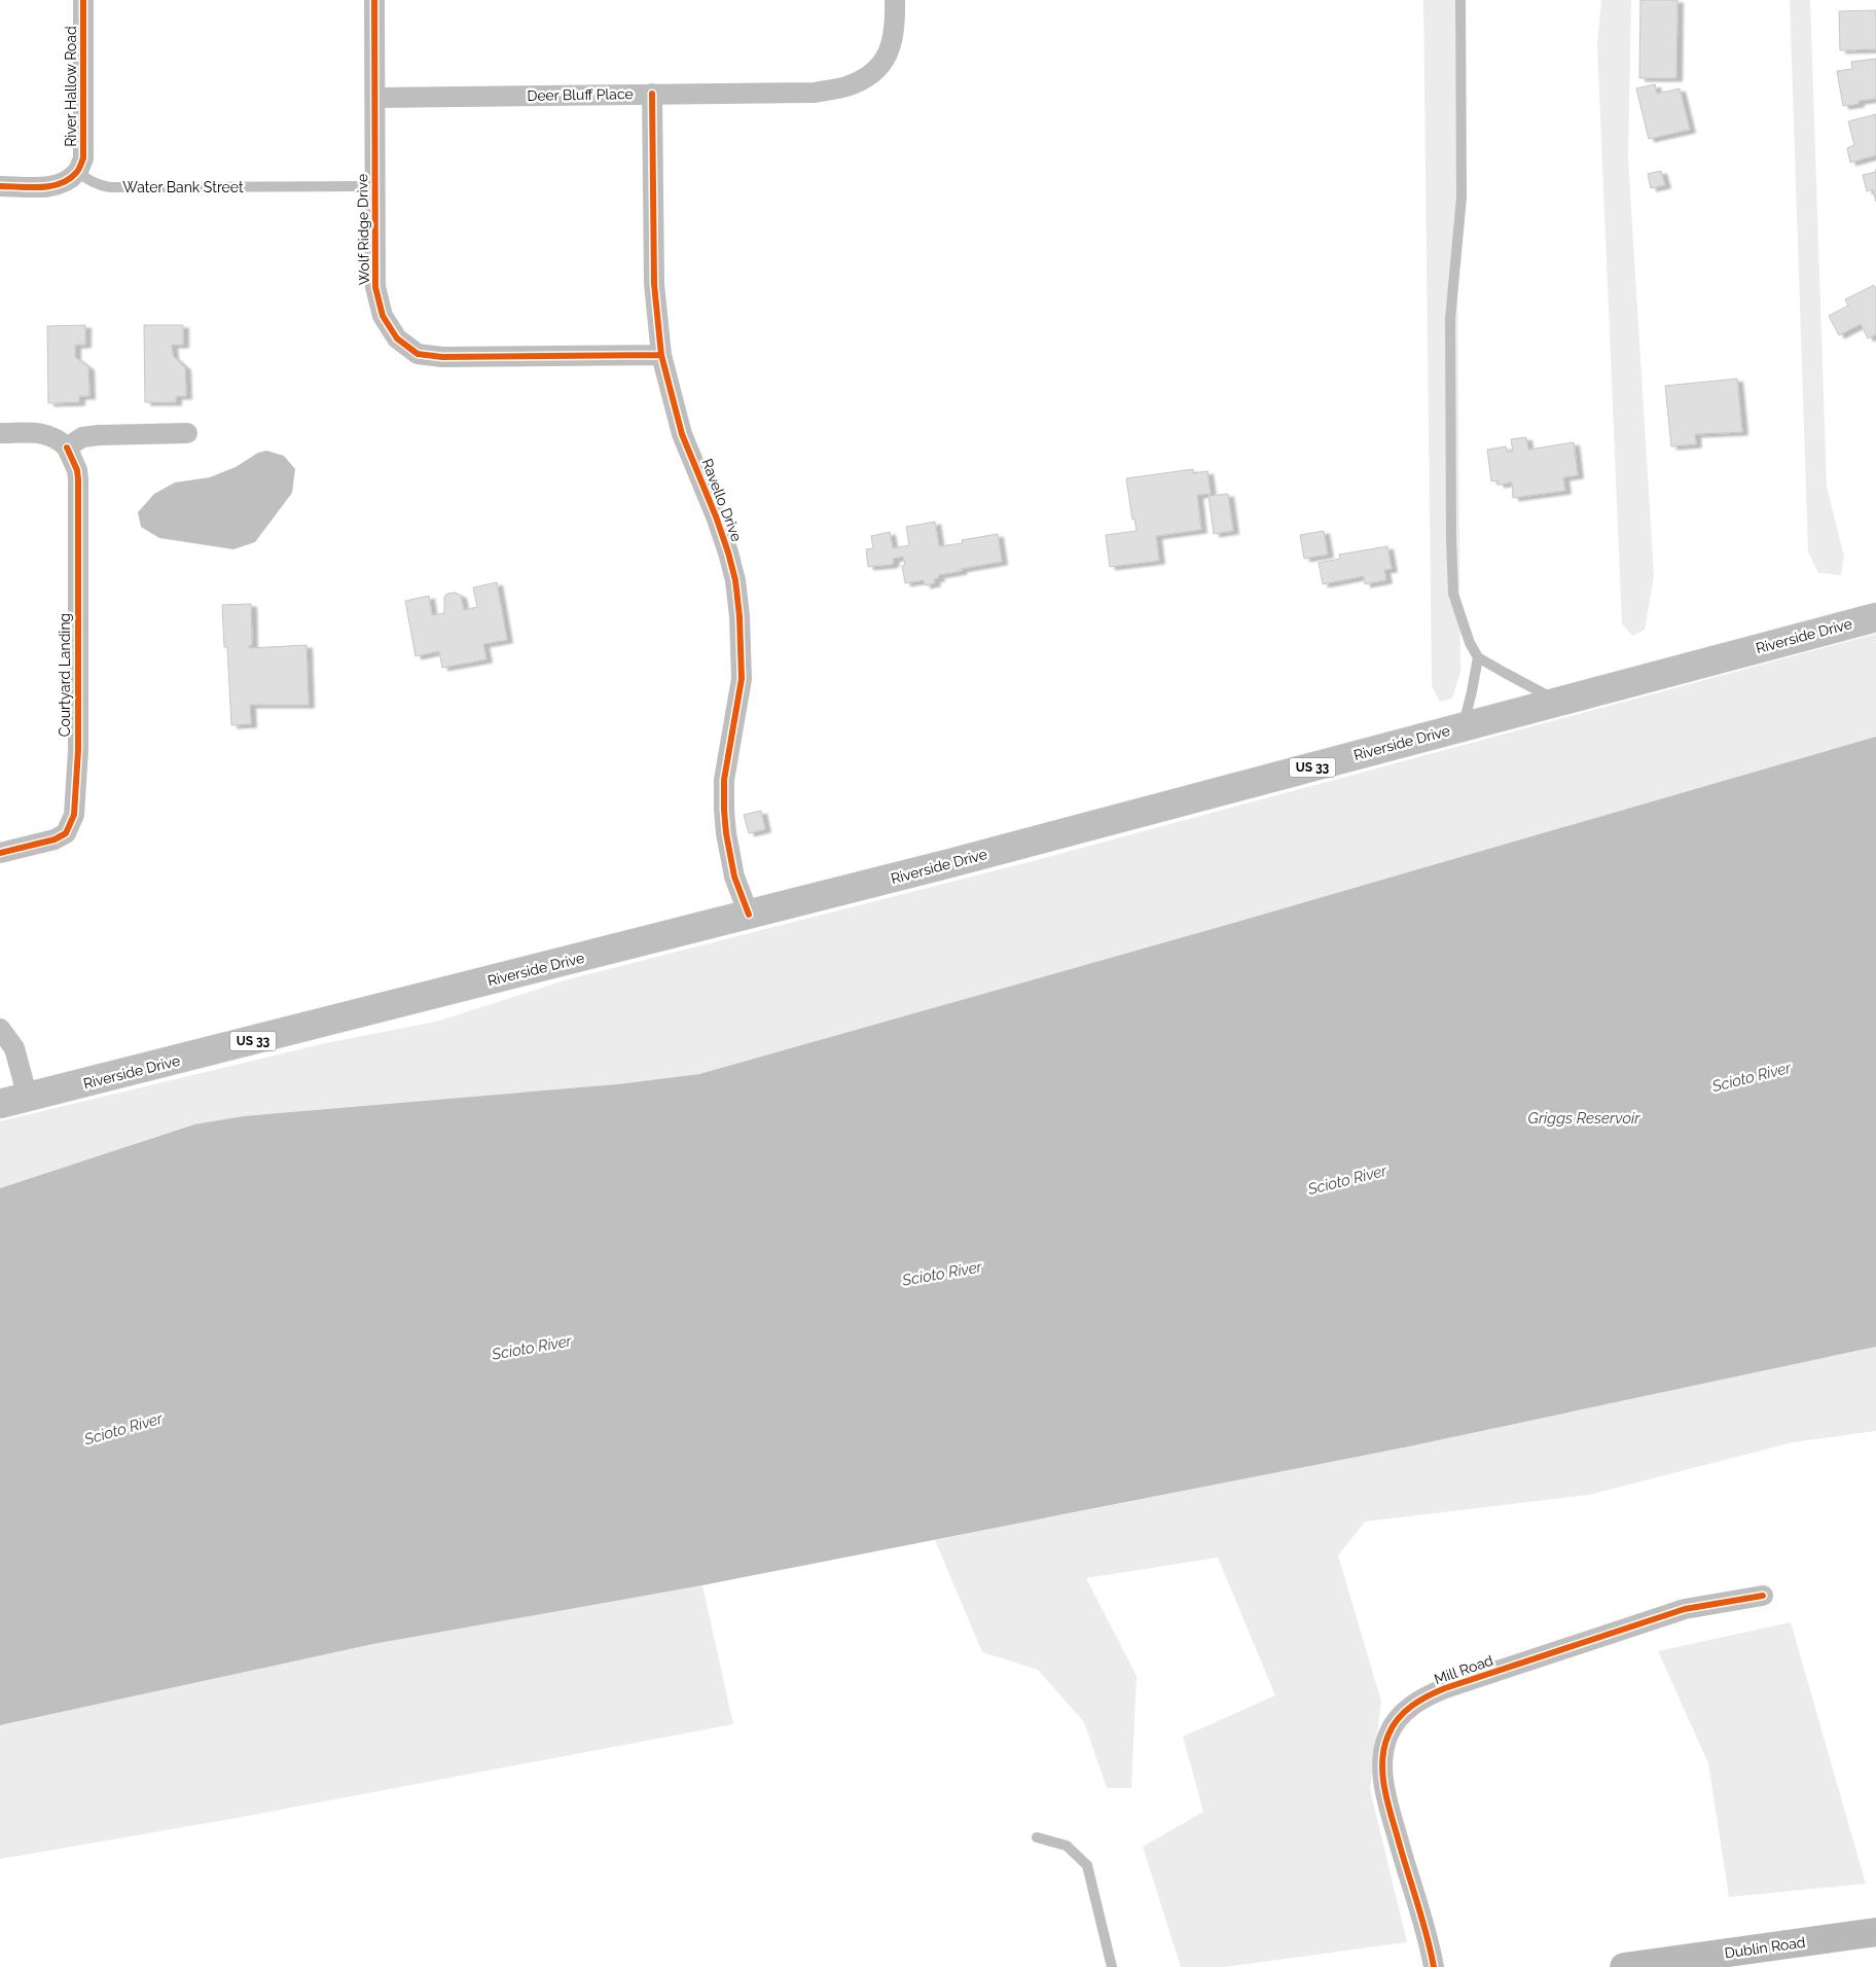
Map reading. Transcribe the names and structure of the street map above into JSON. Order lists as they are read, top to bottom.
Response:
{
  "streets": {
    "main road": ["Riverside Drive", "US 33", "Dublin Road"],
    "street": [
      "River Hallow Road",
      "Deer Bluff Place",
      "Wolf Ridge Drive",
      "Ravello Drive",
      "Courtyard Landing",
      "Mill Road"
    ],
    "lane": ["Water Bank Street"]
  },
  "crossings": [
    ["River Hallow Road", "Water Bank Street"],
    ["Deer Bluff Place", "Wolf Ridge Drive"],
    ["Deer Bluff Place", "Ravello Drive"],
    ["Water Bank Street", "Wolf Ridge Drive"],
    ["Wolf Ridge Drive", "Ravello Drive"],
    ["Ravello Drive", "Riverside Drive"]
  ],
  "water": ["Scioto River", "Griggs Reservoir"]
}
